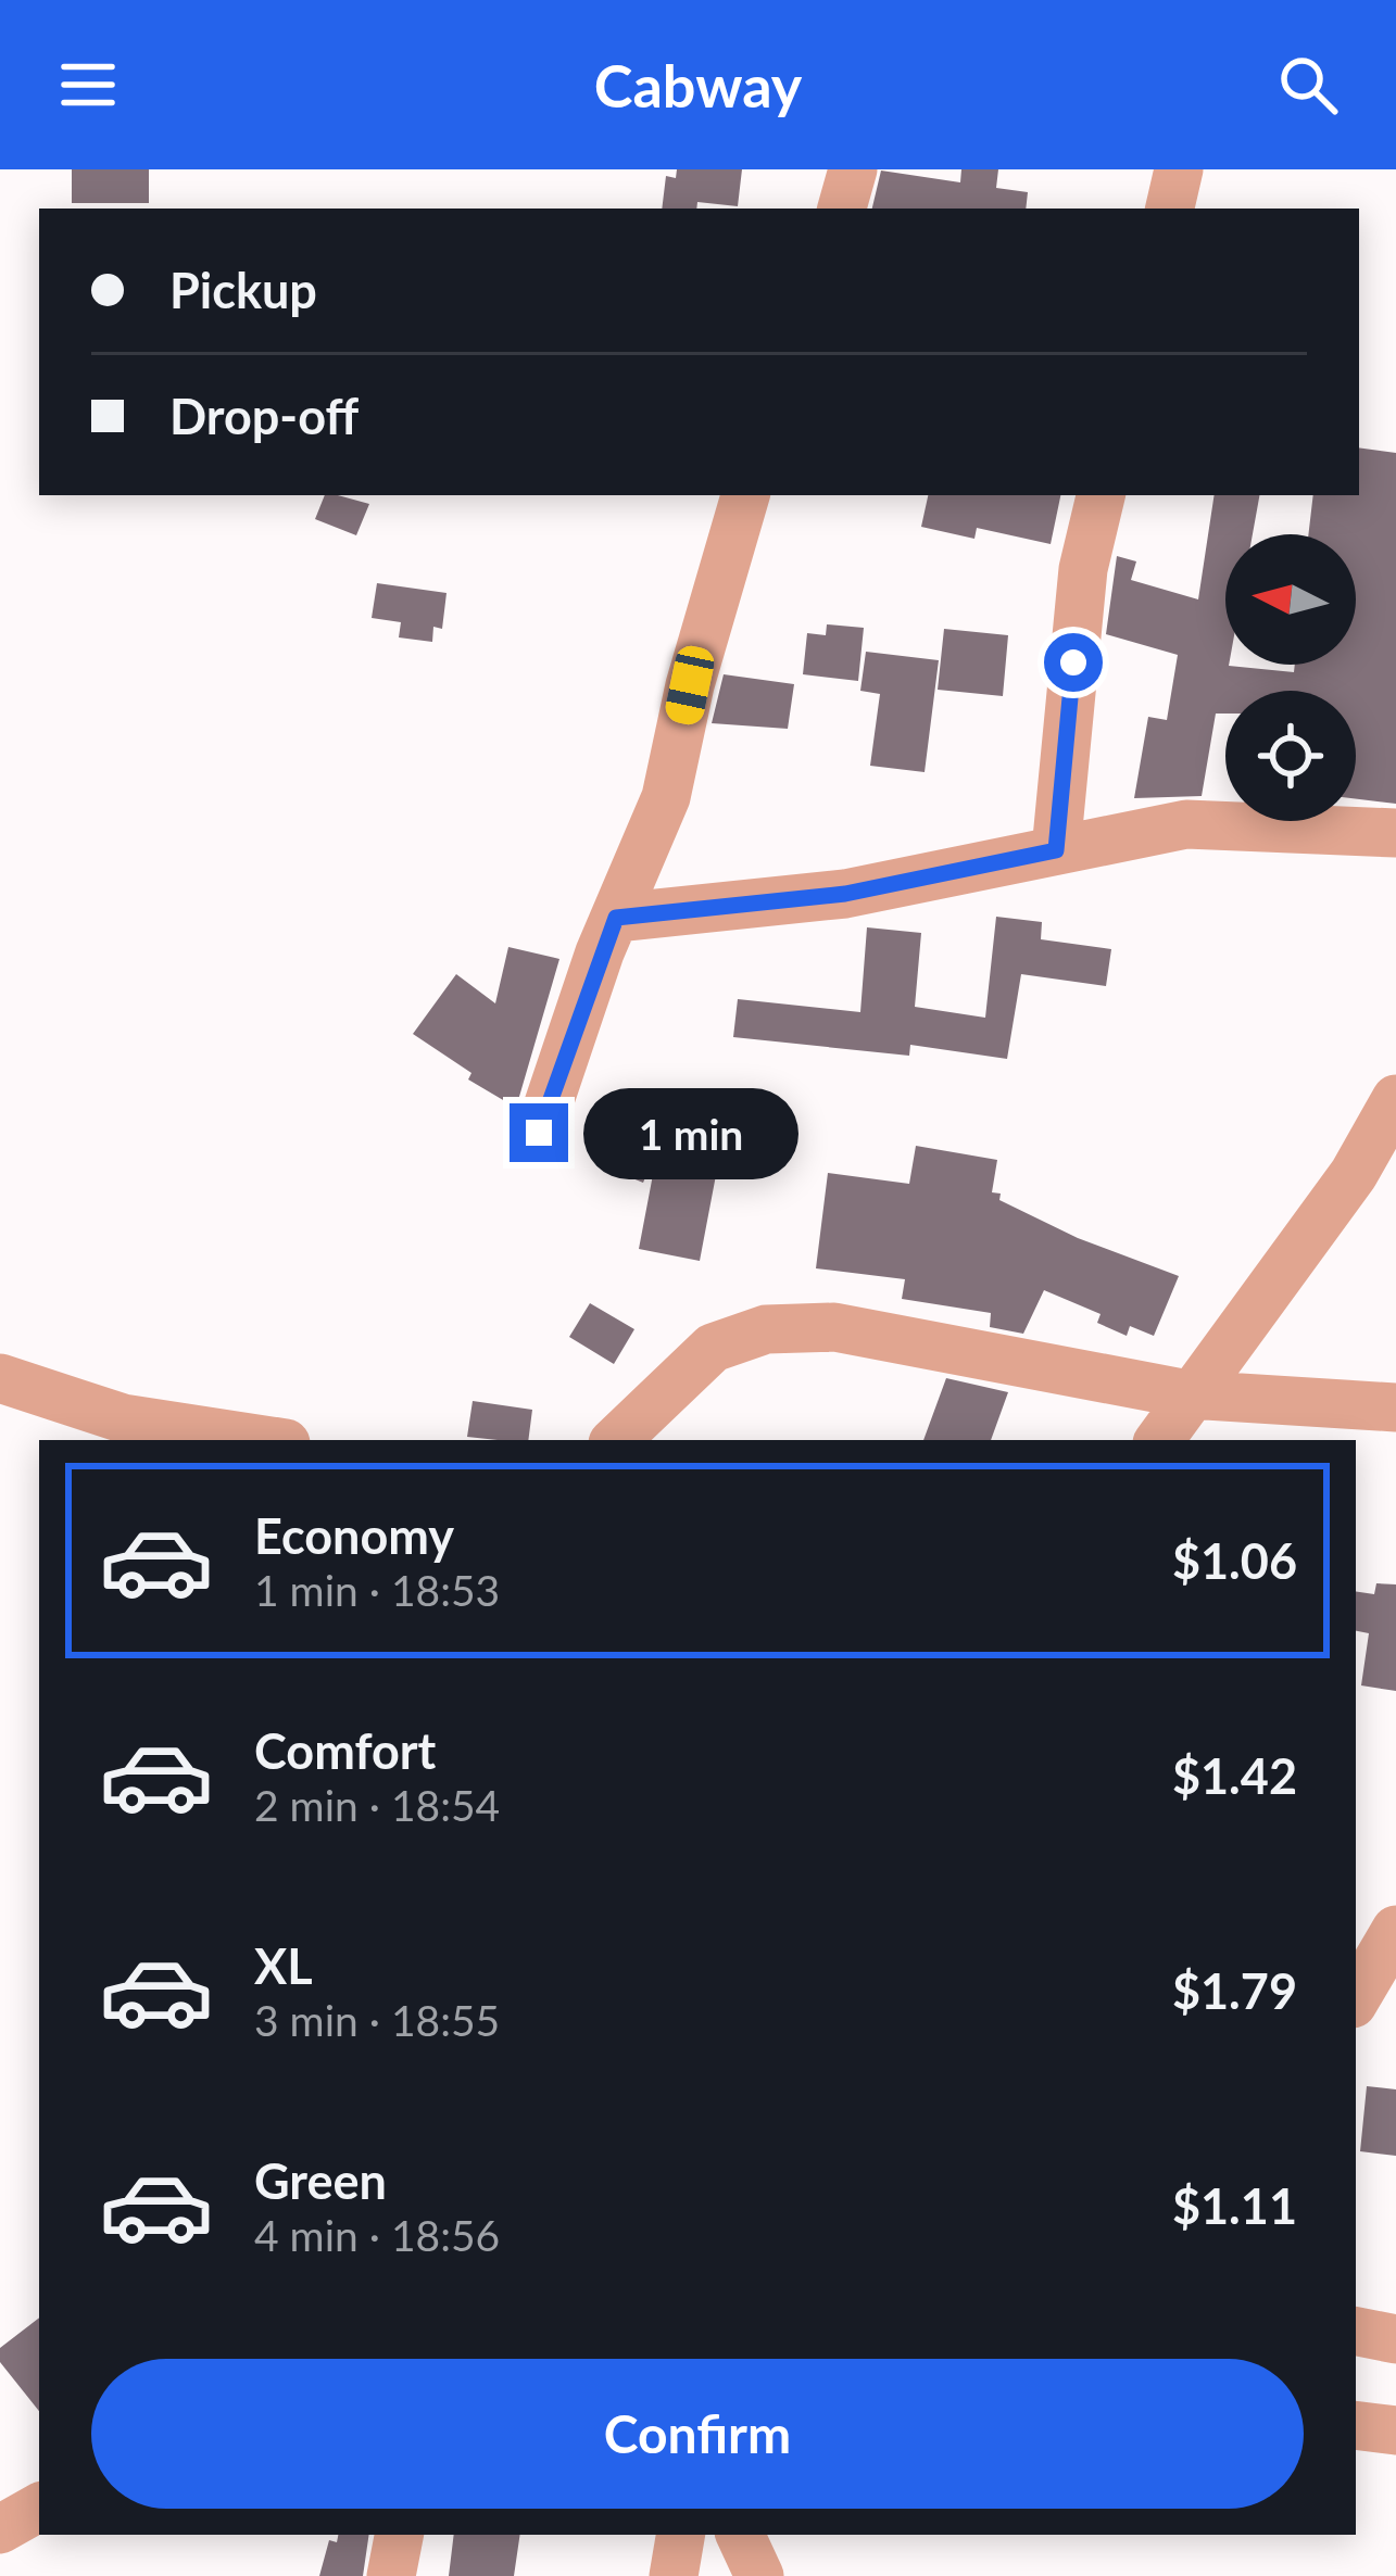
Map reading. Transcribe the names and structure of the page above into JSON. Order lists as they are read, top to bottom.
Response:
{
  "north": "left",
  "page": {
    "header": "Cabway",
    "banner": ["Pickup", "Drop-off"],
    "bubble": "1 min",
    "list": [
      {
        "name": "Economy",
        "note": "1 min · 18:53",
        "value": "$1.06"
      },
      {
        "name": "Comfort",
        "note": "2 min · 18:54",
        "value": "$1.42"
      },
      {
        "name": "XL",
        "note": "3 min · 18:55",
        "value": "$1.79"
      },
      {
        "name": "Green",
        "note": "4 min · 18:56",
        "value": "$1.11"
      }
    ],
    "buttons": "Confirm"
  }
}
